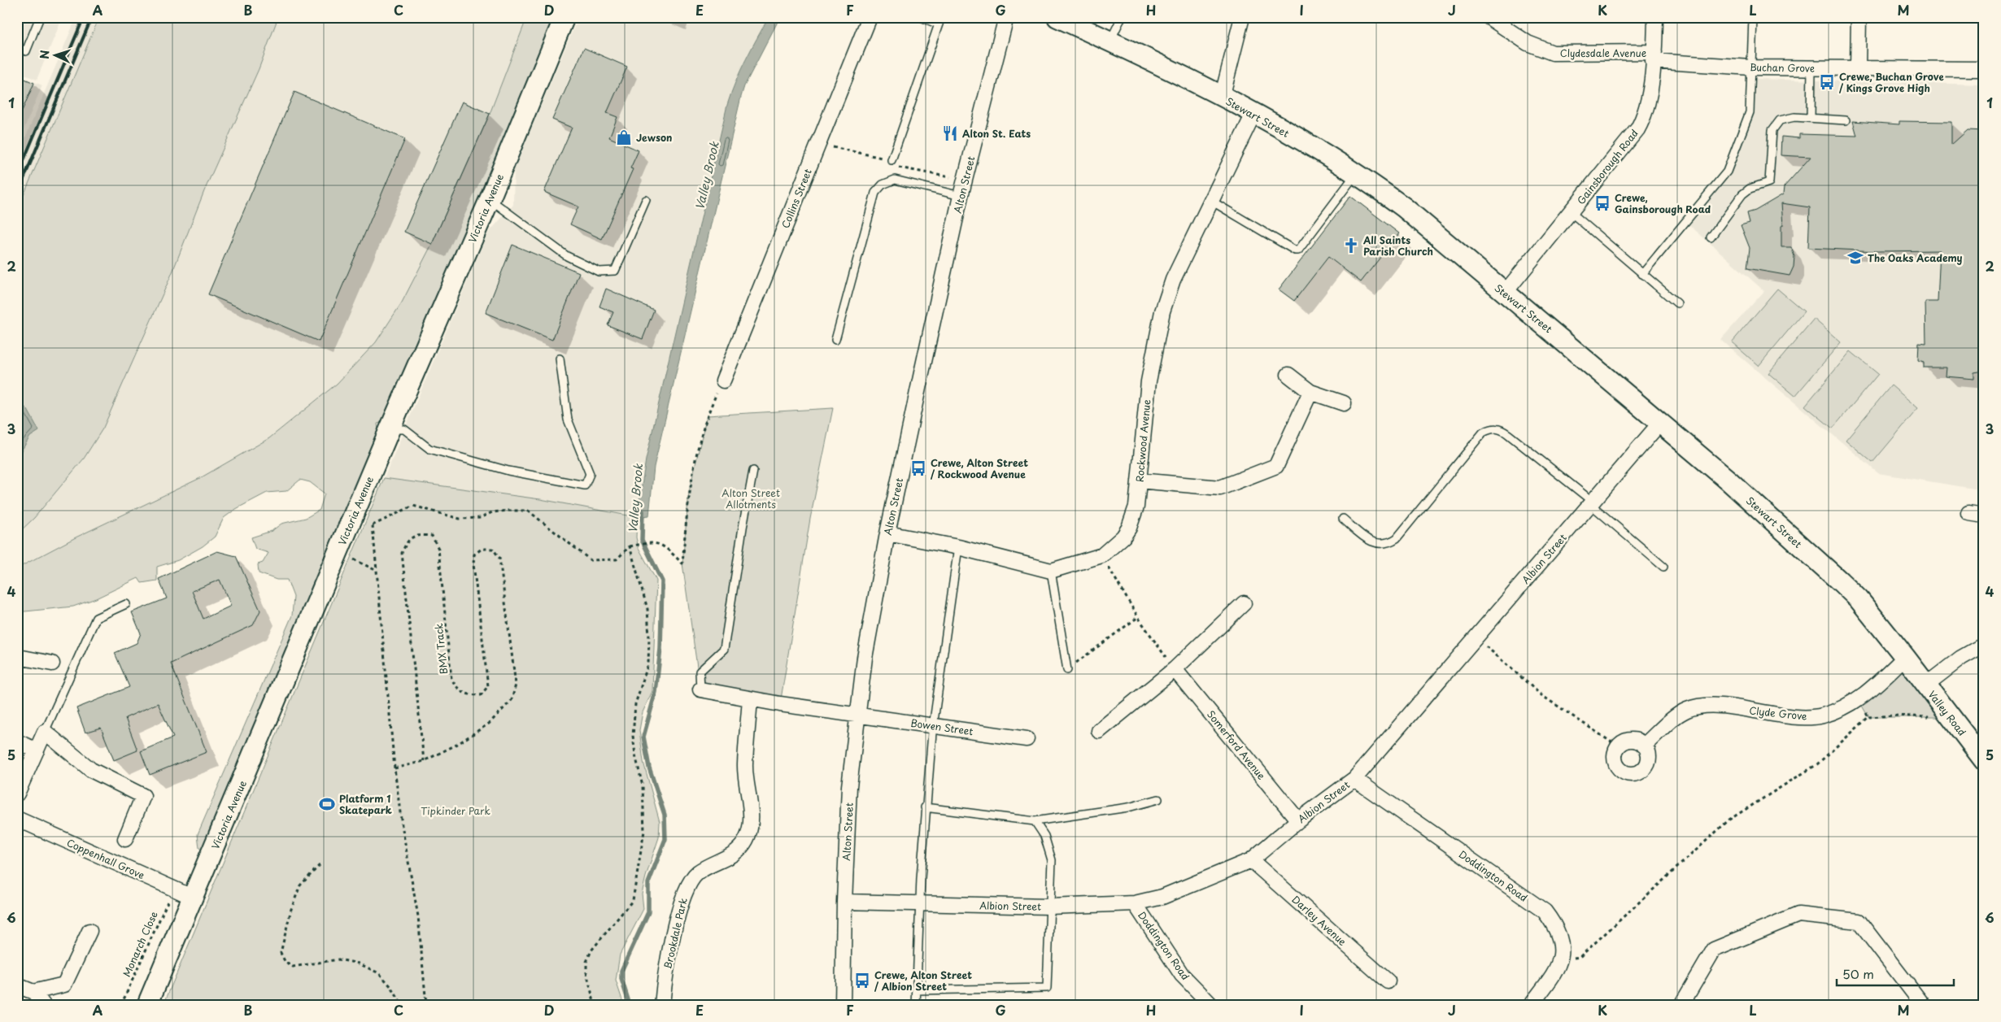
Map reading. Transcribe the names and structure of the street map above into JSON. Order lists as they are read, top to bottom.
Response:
{
  "streets": {
    "street": [
      "Clydesdale Avenue",
      "Buchan Grove",
      "Stewart Street",
      "Gainsborough Road",
      "Alton Street",
      "Collins Street",
      "Victoria Avenue",
      "Rockwood Avenue",
      "Albion Street",
      "Clyde Grove",
      "Valley Road",
      "Bowen Street",
      "Somerford Avenue",
      "Coppenhall Grove",
      "Doddington Road",
      "Darley Avenue",
      "Brookdale Park"
    ],
    "path": ["BMX Track", "Monarch Close"]
  },
  "crossings": [
    ["Clydesdale Avenue", "Buchan Grove"],
    ["Clydesdale Avenue", "Gainsborough Road"],
    ["Buchan Grove", "Gainsborough Road"],
    ["Stewart Street", "Gainsborough Road"],
    ["Stewart Street", "Rockwood Avenue"],
    ["Stewart Street", "Albion Street"],
    ["Stewart Street", "Clyde Grove"],
    ["Stewart Street", "Valley Road"],
    ["Alton Street", "Albion Street"],
    ["Alton Street", "Bowen Street"],
    ["Victoria Avenue", "Coppenhall Grove"],
    ["Albion Street", "Somerford Avenue"],
    ["Albion Street", "Doddington Road"],
    ["Albion Street", "Darley Avenue"],
    ["Coppenhall Grove", "Monarch Close"]
  ],
  "water": ["Valley Brook"],
  "parks": ["Alton Street Allotments", "Tipkinder Park"],
  "places": {
    "bus stop": [
      "Crewe, Buchan Grove / Kings Grove High",
      "Crewe, Gainsborough Road",
      "Crewe, Alton Street / Rockwood Avenue",
      "Crewe, Alton Street / Albion Street"
    ],
    "restaurant": ["Alton St. Eats"],
    "shop": ["Jewson"],
    "church": ["All Saints Parish Church"],
    "school or university": ["The Oaks Academy"],
    "sports": ["Platform 1 Skatepark"]
  },
  "scale_bar": "50 m",
  "north": "left",
  "grid": {
    "columns": [
      "A",
      "B",
      "C",
      "D",
      "E",
      "F",
      "G",
      "H",
      "I",
      "J",
      "K",
      "L",
      "M"
    ],
    "rows": [
      "1",
      "2",
      "3",
      "4",
      "5",
      "6"
    ]
  }
}
